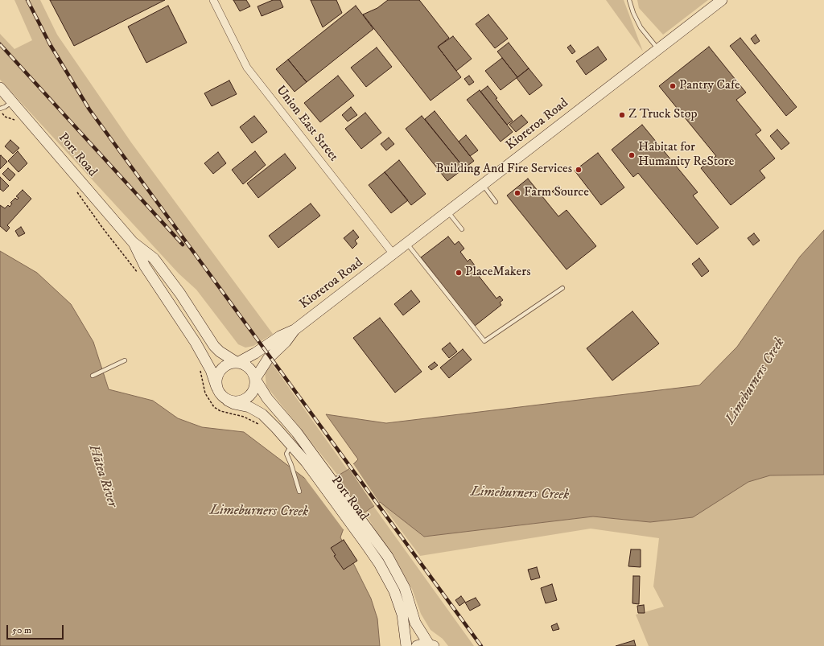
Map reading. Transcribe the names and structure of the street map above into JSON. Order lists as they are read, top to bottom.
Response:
{
  "streets": {
    "main road": ["Kioreroa Road", "Port Road"],
    "street": ["Union East Street"]
  },
  "crossings": [
    ["Union East Street", "Kioreroa Road"],
    ["Kioreroa Road", "Port Road"]
  ],
  "water": ["Limeburners Creek", "Hātea River"],
  "places": [
    "Pantry Cafe",
    "Z Truck Stop",
    "Habitat for Humanity ReStore",
    "Building And Fire Services",
    "Farm Source",
    "PlaceMakers"
  ],
  "scale_bar": "50 m"
}
